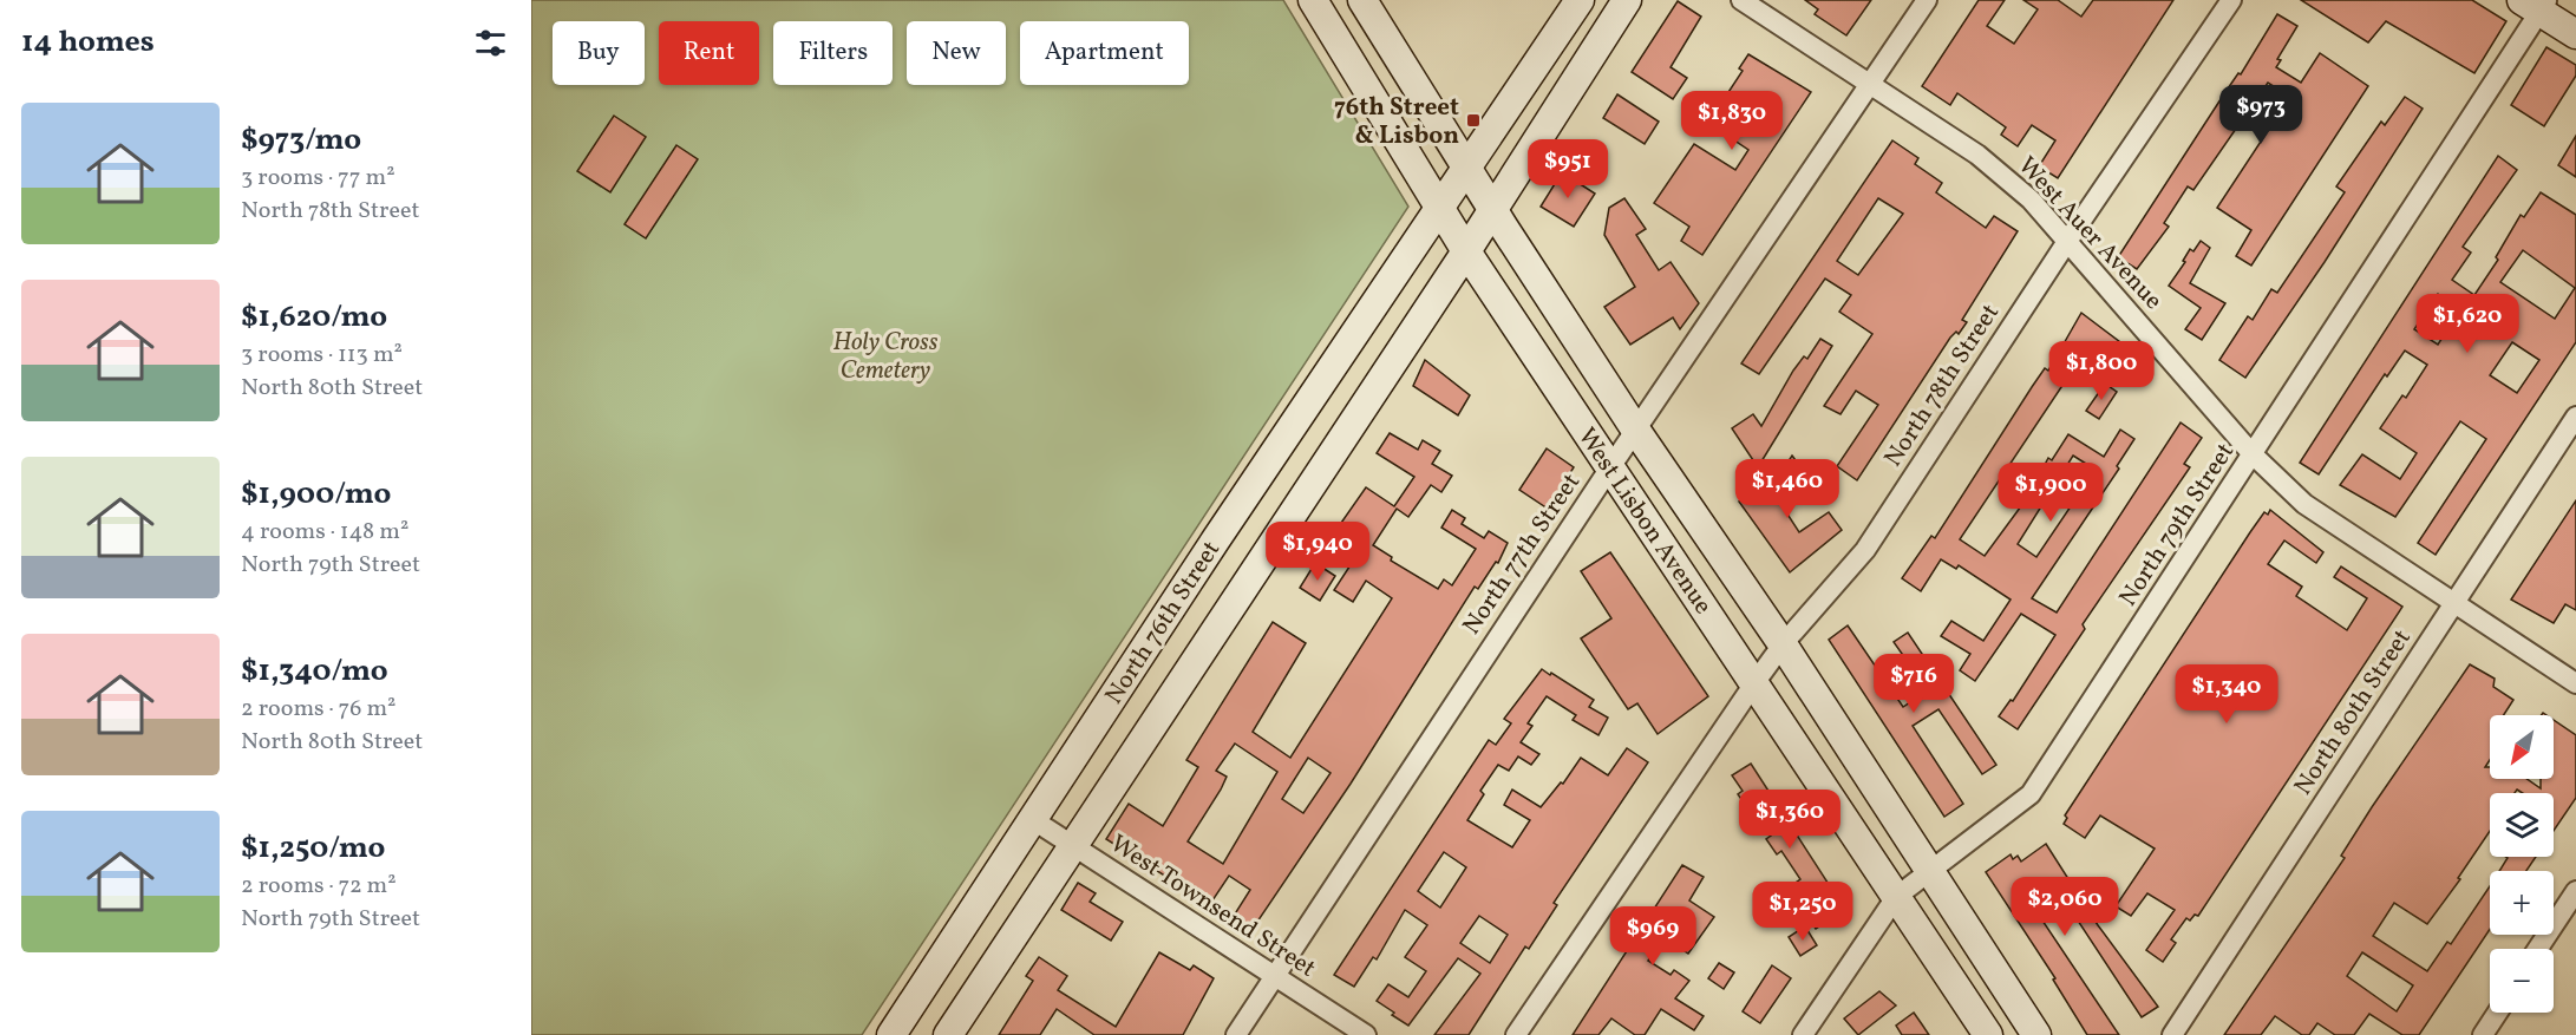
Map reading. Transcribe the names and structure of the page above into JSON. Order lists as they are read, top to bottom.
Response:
{
  "streets": {
    "main road": ["West Lisbon Avenue", "North 76th Street"],
    "street": [
      "West Auer Avenue",
      "North 78th Street",
      "North 79th Street",
      "North 77th Street",
      "North 80th Street",
      "West Townsend Street"
    ]
  },
  "crossings": [
    ["West Auer Avenue", "North 78th Street"],
    ["West Auer Avenue", "North 79th Street"],
    ["West Auer Avenue", "North 77th Street"],
    ["West Auer Avenue", "North 80th Street"],
    ["North 78th Street", "West Lisbon Avenue"],
    ["West Lisbon Avenue", "North 79th Street"],
    ["West Lisbon Avenue", "North 77th Street"],
    ["West Lisbon Avenue", "North 76th Street"],
    ["North 77th Street", "West Townsend Street"],
    ["North 76th Street", "West Townsend Street"]
  ],
  "parks": ["Holy Cross Cemetery"],
  "places": {
    "transit": ["76th Street & Lisbon"]
  },
  "north": "bottom left",
  "page": {
    "heading": "14 homes",
    "chip": [
      "Buy",
      "Rent",
      "Filters",
      "New",
      "Apartment"
    ],
    "list": [
      {
        "name": "$973/mo",
        "note": "3 rooms · 77 m² · North 78th Street"
      },
      {
        "name": "$1,620/mo",
        "note": "3 rooms · 113 m² · North 80th Street"
      },
      {
        "name": "$1,900/mo",
        "note": "4 rooms · 148 m² · North 79th Street"
      },
      {
        "name": "$1,340/mo",
        "note": "2 rooms · 76 m² · North 80th Street"
      },
      {
        "name": "$1,250/mo",
        "note": "2 rooms · 72 m² · North 79th Street"
      }
    ],
    "price": [
      "$973",
      "$1,830",
      "$951",
      "$1,620",
      "$1,800",
      "$1,460",
      "$1,900",
      "$1,940",
      "$716",
      "$1,340",
      "$1,360",
      "$2,060",
      "$1,250",
      "$969"
    ],
    "map_buttons": ["+", "−"]
  }
}
